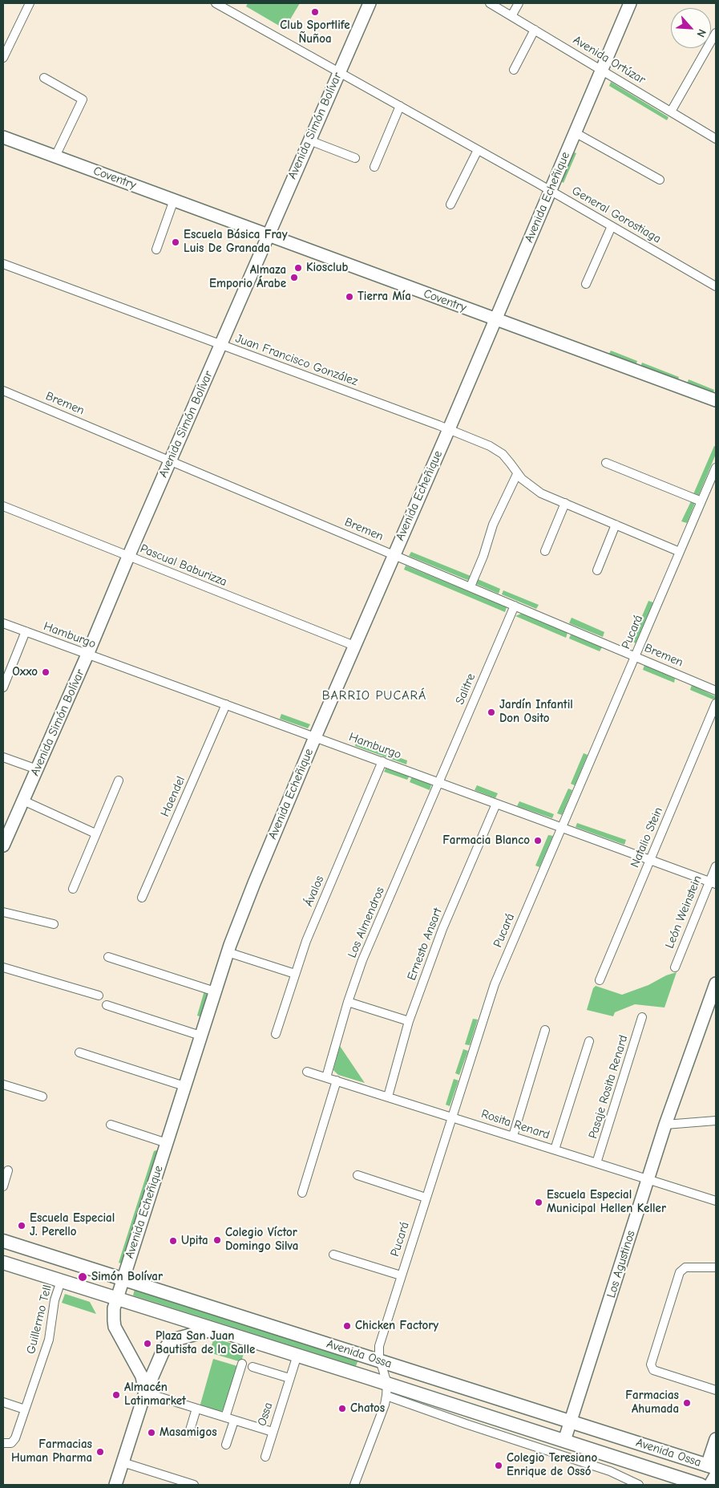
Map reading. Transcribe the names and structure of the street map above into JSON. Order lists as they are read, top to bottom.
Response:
{
  "streets": {
    "main road": ["Avenida Ossa"],
    "street": [
      "Avenida Ortúzar",
      "Avenida Simón Bolívar",
      "Coventry",
      "Avenida Echeñique",
      "General Gorostiaga",
      "Juan Francisco González",
      "Bremen",
      "Pascual Baburizza",
      "Pucará",
      "Hamburgo",
      "Salitre",
      "Haendel",
      "Natalio Stein",
      "Ávalos",
      "León Weinstein",
      "Los Almendros",
      "Ernesto Ansart",
      "Pasaje Rosita Renard",
      "Rosita Renard",
      "Los Agustinos",
      "Guillermo Tell",
      "Ossa"
    ]
  },
  "crossings": [
    ["Avenida Ortúzar", "Avenida Echeñique"],
    ["Avenida Simón Bolívar", "Coventry"],
    ["Avenida Simón Bolívar", "General Gorostiaga"],
    ["Avenida Simón Bolívar", "Juan Francisco González"],
    ["Avenida Simón Bolívar", "Bremen"],
    ["Avenida Simón Bolívar", "Pascual Baburizza"],
    ["Avenida Simón Bolívar", "Hamburgo"],
    ["Coventry", "Avenida Echeñique"],
    ["Avenida Echeñique", "General Gorostiaga"],
    ["Avenida Echeñique", "Juan Francisco González"],
    ["Avenida Echeñique", "Bremen"],
    ["Avenida Echeñique", "Pascual Baburizza"],
    ["Avenida Echeñique", "Hamburgo"],
    ["Avenida Echeñique", "Avenida Ossa"],
    ["Juan Francisco González", "Pucará"],
    ["Bremen", "Pucará"],
    ["Bremen", "Salitre"],
    ["Pucará", "Hamburgo"],
    ["Pucará", "Rosita Renard"],
    ["Pucará", "Avenida Ossa"],
    ["Hamburgo", "Salitre"],
    ["Hamburgo", "Haendel"],
    ["Hamburgo", "Natalio Stein"],
    ["Hamburgo", "Ávalos"],
    ["Hamburgo", "León Weinstein"],
    ["Hamburgo", "Los Almendros"],
    ["Hamburgo", "Ernesto Ansart"],
    ["Salitre", "Los Almendros"],
    ["Los Almendros", "Rosita Renard"],
    ["Ernesto Ansart", "Rosita Renard"],
    ["Pasaje Rosita Renard", "Rosita Renard"],
    ["Rosita Renard", "Los Agustinos"],
    ["Los Agustinos", "Avenida Ossa"],
    ["Guillermo Tell", "Avenida Ossa"],
    ["Avenida Ossa", "Ossa"]
  ],
  "districts": ["BARRIO PUCARÁ"],
  "places": [
    "Club Sportlife Ñuñoa",
    "Escuela Básica Fray Luis De Granada",
    "Kiosclub",
    "Almaza Emporio Árabe",
    "Tierra Mía",
    "Oxxo",
    "Jardín Infantil Don Osito",
    "Farmacia Blanco",
    "Escuela Especial Municipal Hellen Keller",
    "Escuela Especial J. Perello",
    "Colegio Víctor Domingo Silva",
    "Upita",
    "Simón Bolívar",
    "Chicken Factory",
    "Plaza San Juan Bautista de la Salle",
    "Almacén Latinmarket",
    "Farmacias Ahumada",
    "Chatos",
    "Masamigos",
    "Farmacias Human Pharma",
    "Colegio Teresiano Enrique de Ossó"
  ],
  "north": "bottom right"
}
